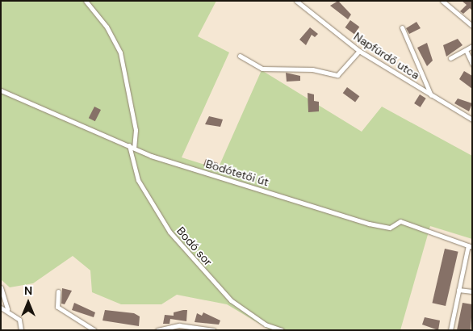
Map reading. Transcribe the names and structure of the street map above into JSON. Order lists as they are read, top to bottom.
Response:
{
  "streets": {
    "street": ["Napfürdő utca", "Bodótetői út", "Bodó sor"]
  },
  "crossings": [
    ["Bodótetői út", "Bodó sor"]
  ],
  "north": "top"
}
